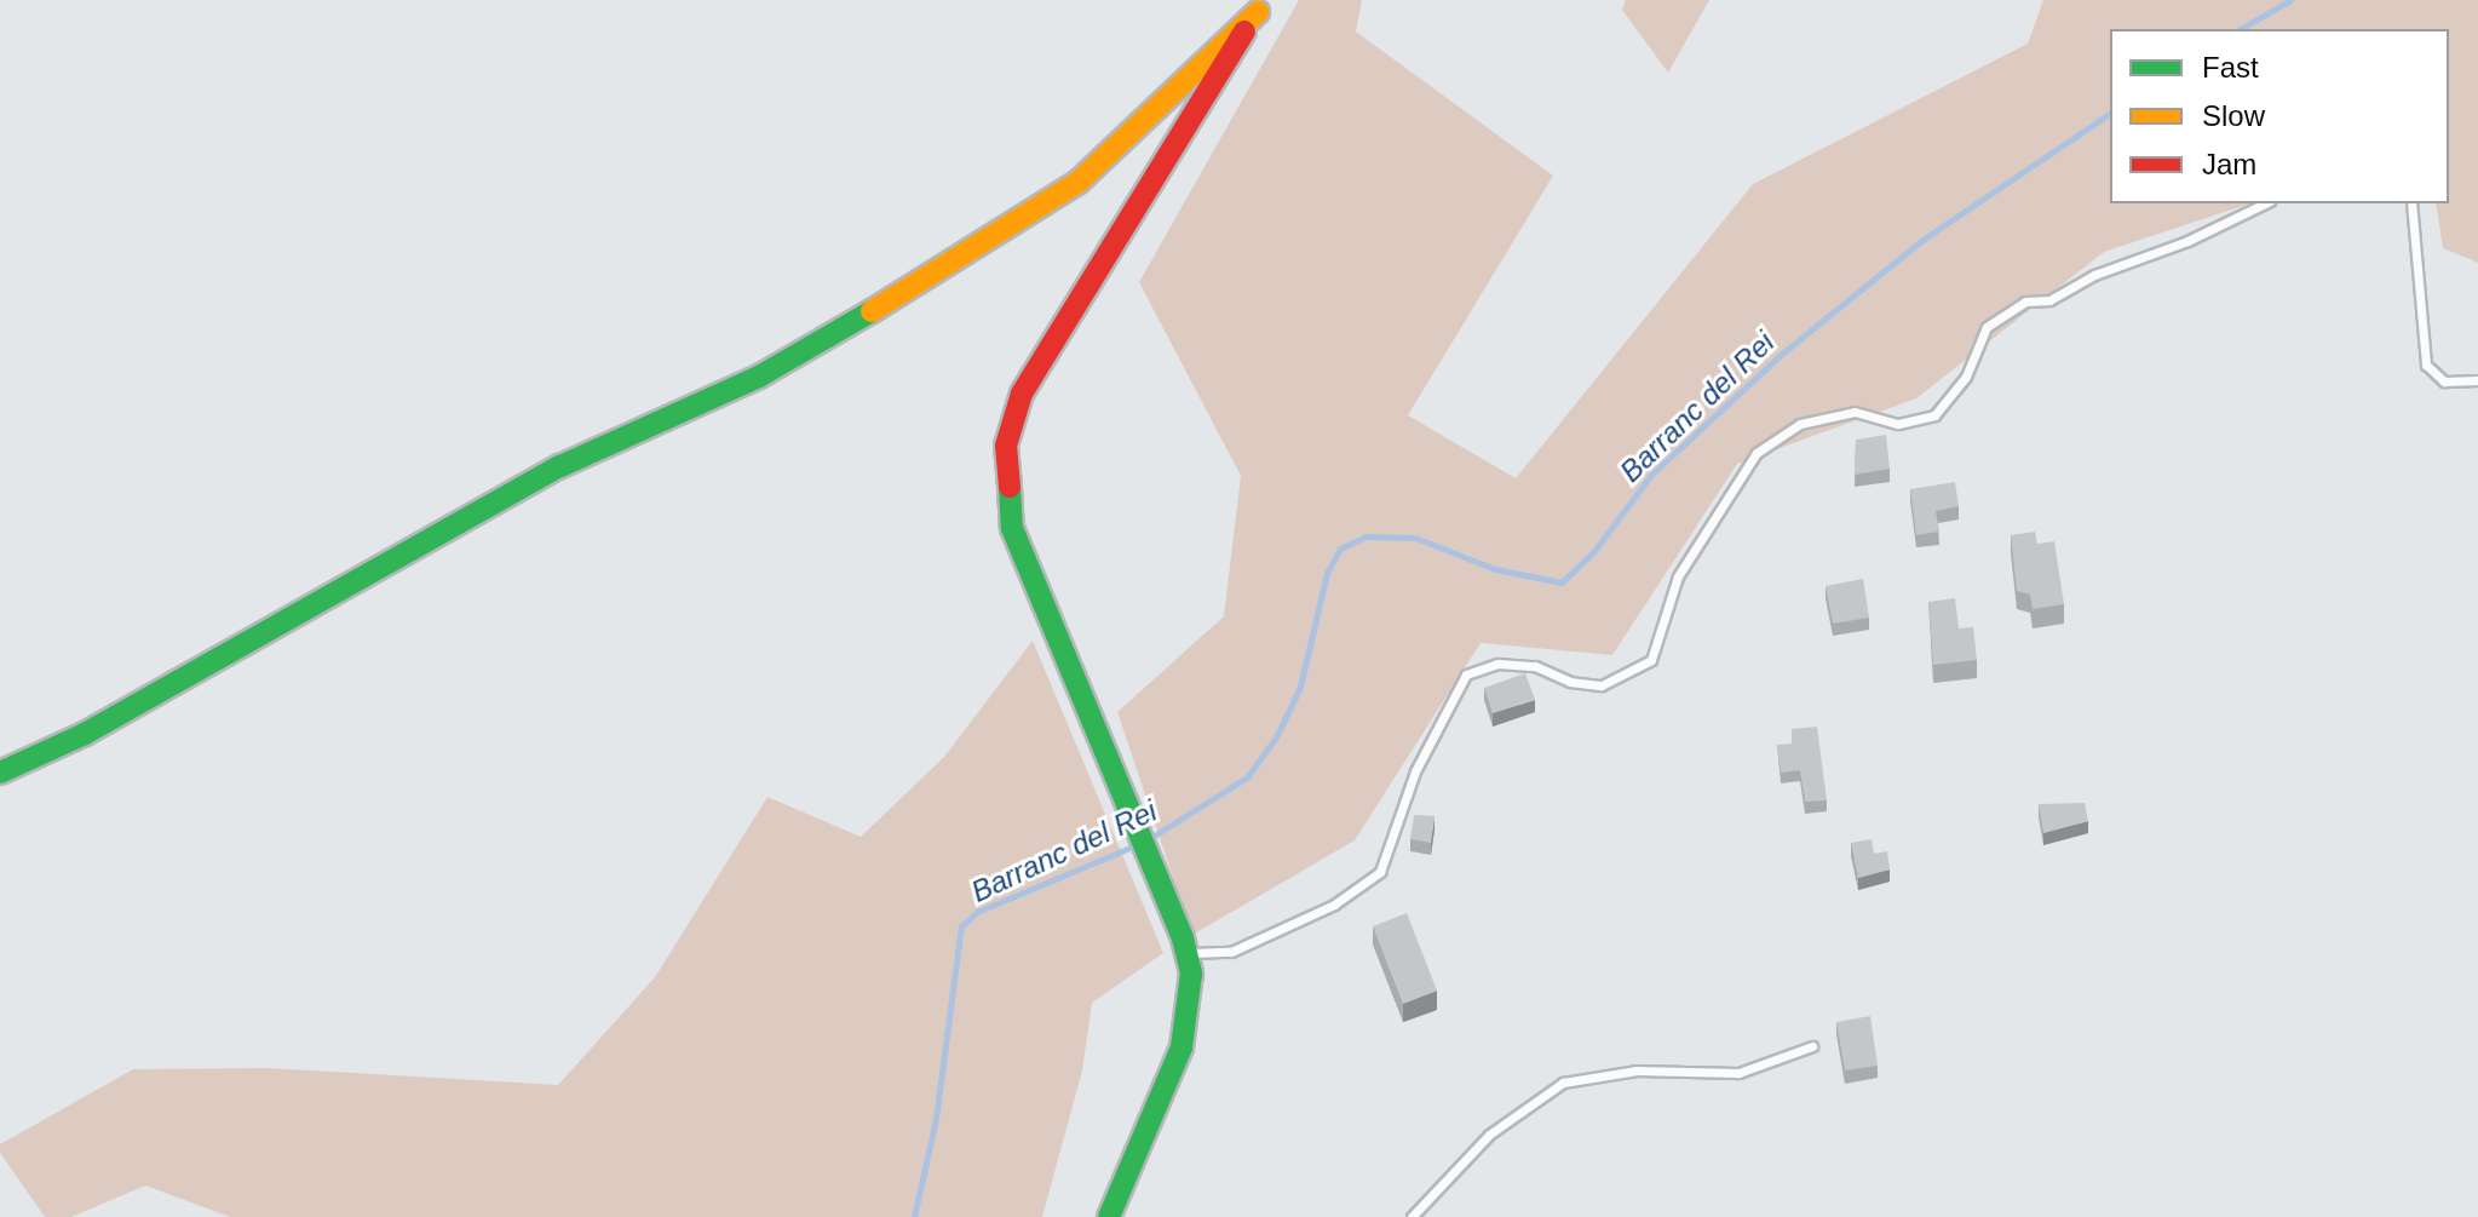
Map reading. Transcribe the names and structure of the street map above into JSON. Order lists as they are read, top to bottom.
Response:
{
  "water": ["Barranc del Rei"],
  "legend": ["Fast", "Slow", "Jam"]
}
